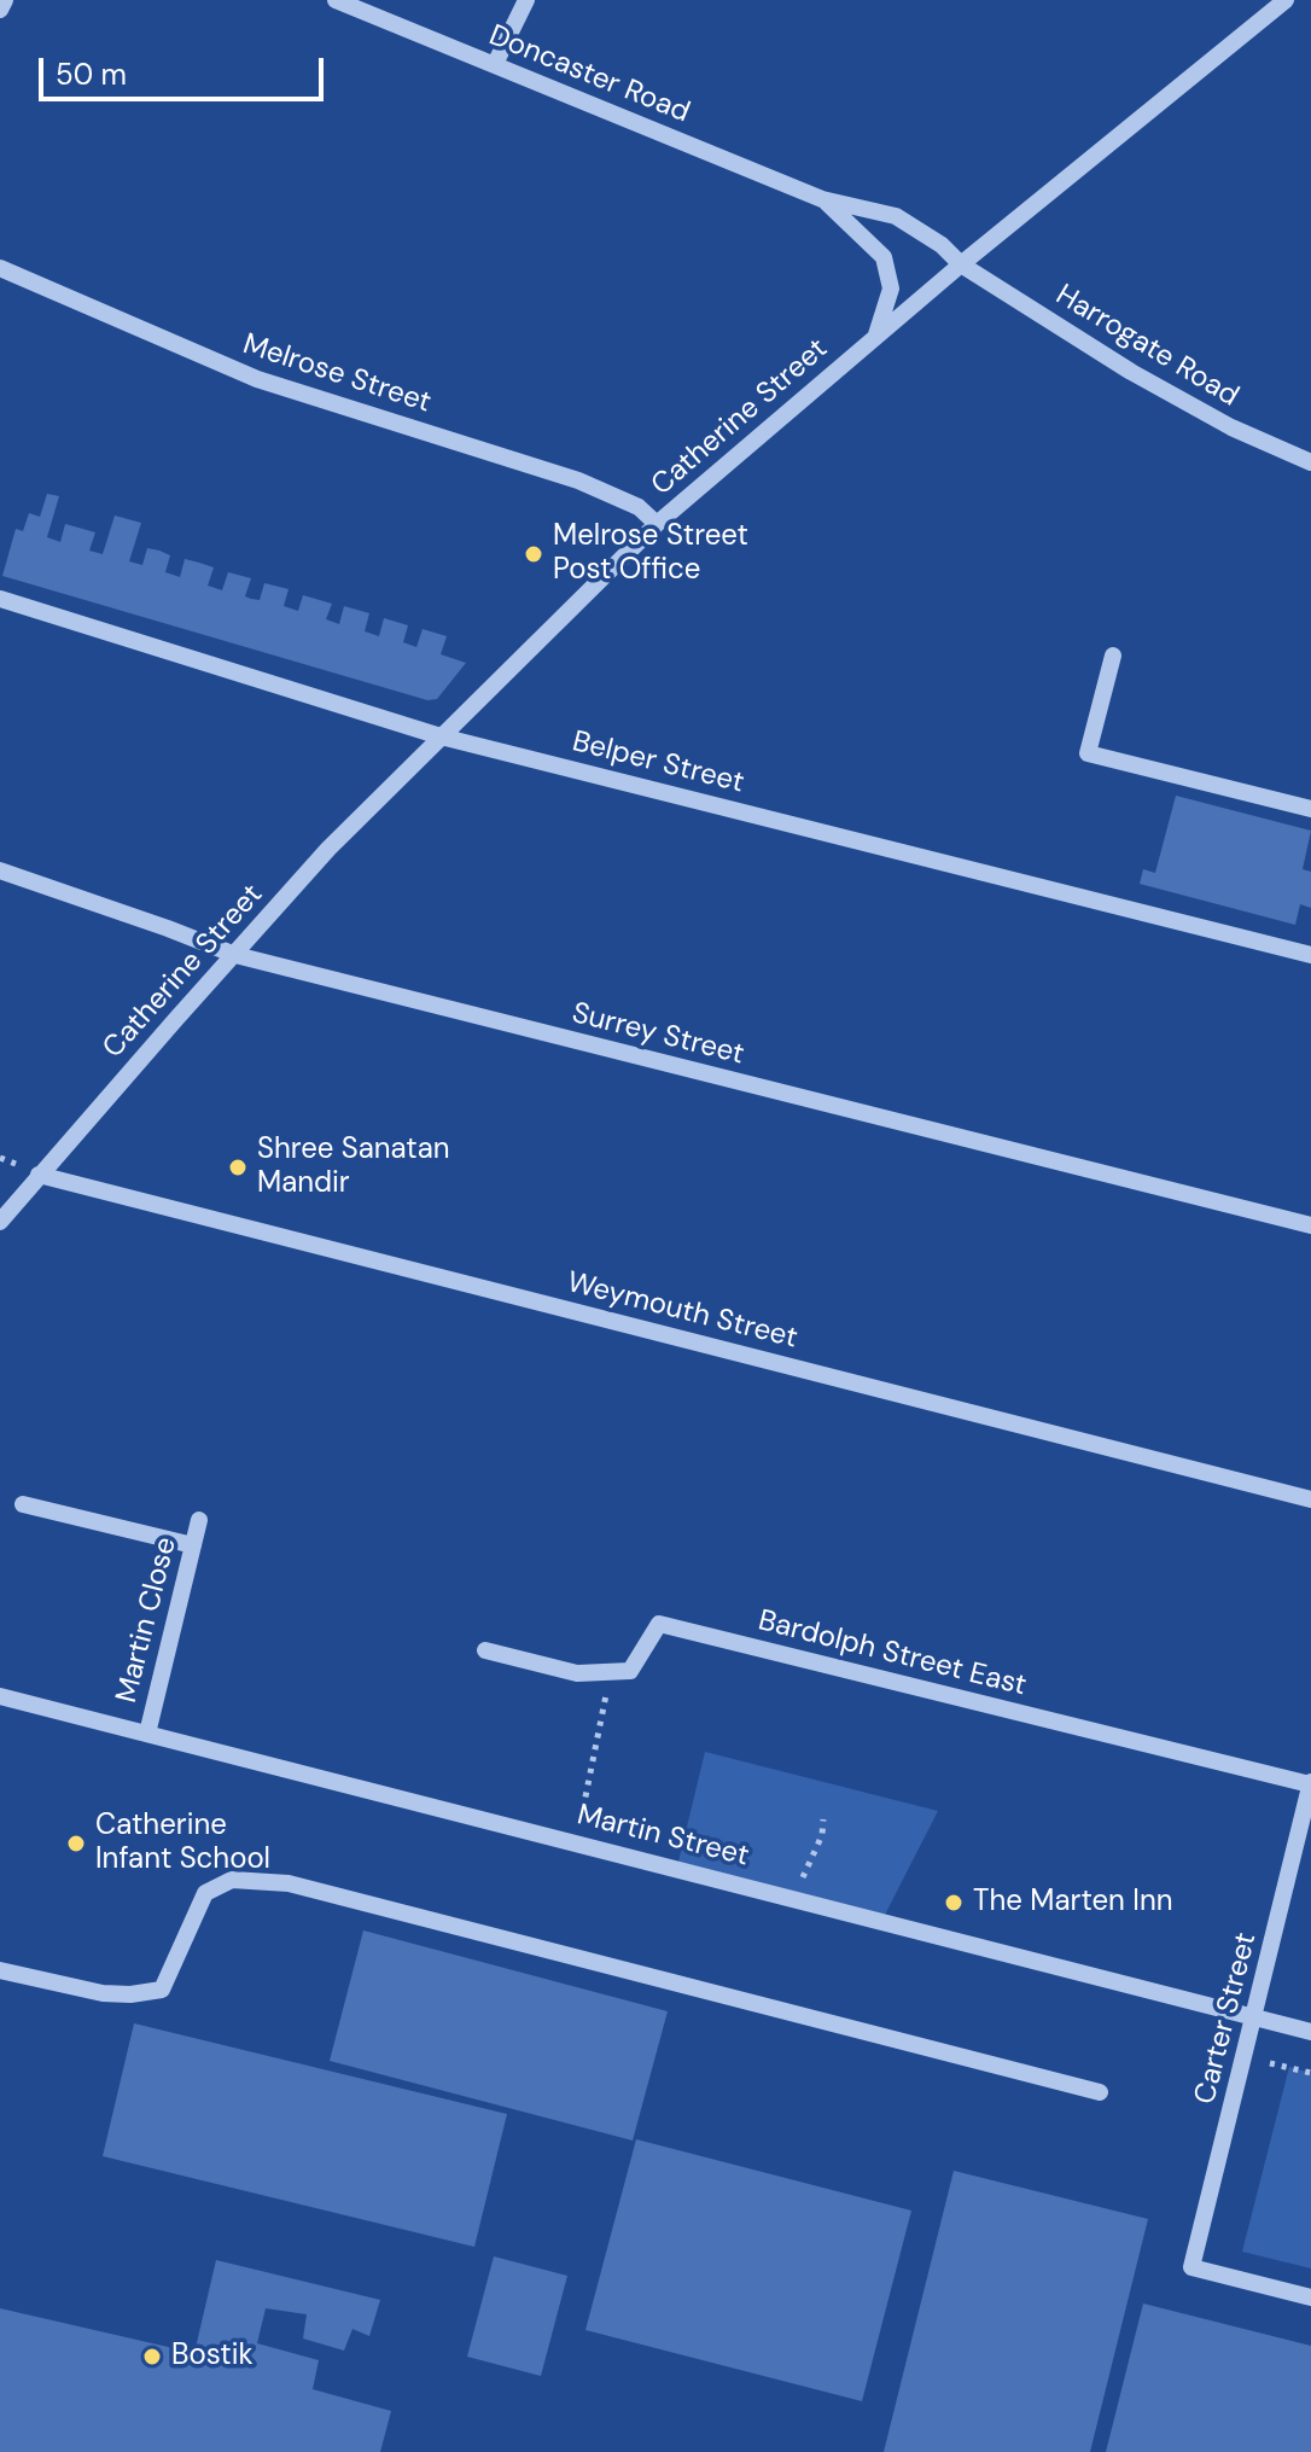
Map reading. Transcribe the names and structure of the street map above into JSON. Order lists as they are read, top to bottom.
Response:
{
  "streets": {
    "street": [
      "Doncaster Road",
      "Harrogate Road",
      "Melrose Street",
      "Catherine Street",
      "Belper Street",
      "Surrey Street",
      "Weymouth Street",
      "Martin Close",
      "Bardolph Street East",
      "Martin Street",
      "Carter Street"
    ]
  },
  "crossings": [
    ["Doncaster Road", "Harrogate Road"],
    ["Doncaster Road", "Catherine Street"],
    ["Harrogate Road", "Catherine Street"],
    ["Melrose Street", "Catherine Street"],
    ["Catherine Street", "Belper Street"],
    ["Catherine Street", "Surrey Street"],
    ["Catherine Street", "Weymouth Street"],
    ["Martin Close", "Martin Street"],
    ["Bardolph Street East", "Carter Street"],
    ["Martin Street", "Carter Street"]
  ],
  "places": [
    "Melrose Street Post Office",
    "Shree Sanatan Mandir",
    "Catherine Infant School",
    "The Marten Inn",
    "Bostik"
  ],
  "scale_bar": "50 m"
}
